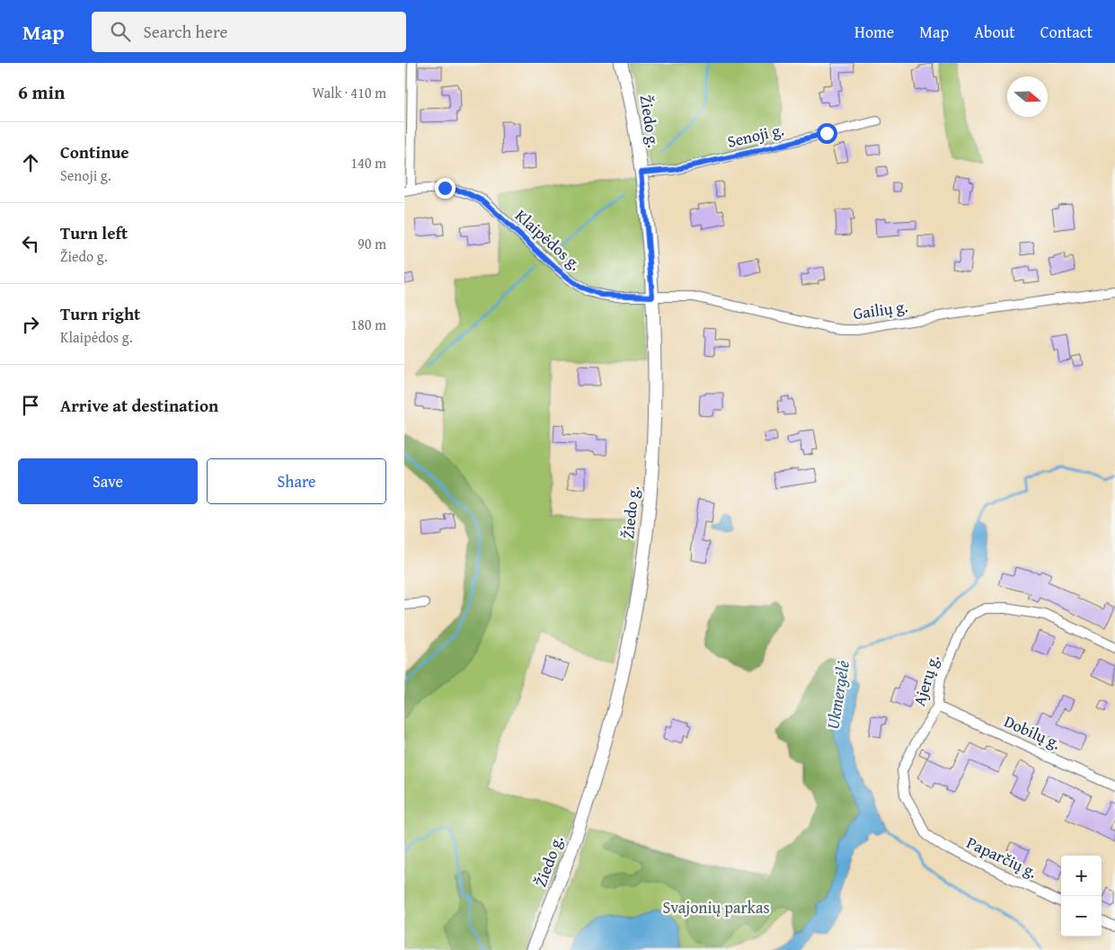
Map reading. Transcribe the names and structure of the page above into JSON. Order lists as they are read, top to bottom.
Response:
{
  "streets": {
    "street": [
      "Žiedo g.",
      "Senoji g.",
      "Klaipėdos g.",
      "Gailių g.",
      "Ajerų g.",
      "Dobilų g.",
      "Paparčių g."
    ]
  },
  "crossings": [
    ["Žiedo g.", "Senoji g."],
    ["Žiedo g.", "Klaipėdos g."],
    ["Žiedo g.", "Gailių g."],
    ["Klaipėdos g.", "Gailių g."],
    ["Ajerų g.", "Dobilų g."],
    ["Ajerų g.", "Paparčių g."]
  ],
  "water": ["Ukmergėlė"],
  "parks": ["Svajonių parkas"],
  "north": "right",
  "page": {
    "header": "Map",
    "search": "Search here",
    "nav": [
      "Home",
      "Map",
      "About",
      "Contact"
    ],
    "heading": ["6 min", "Walk · 410 m"],
    "list": [
      ["Continue", "Senoji g.", "140 m"],
      ["Turn left", "Žiedo g.", "90 m"],
      ["Turn right", "Klaipėdos g.", "180 m"],
      "Arrive at destination"
    ],
    "buttons": ["Save", "Share"],
    "map_buttons": ["+", "−"]
  }
}
